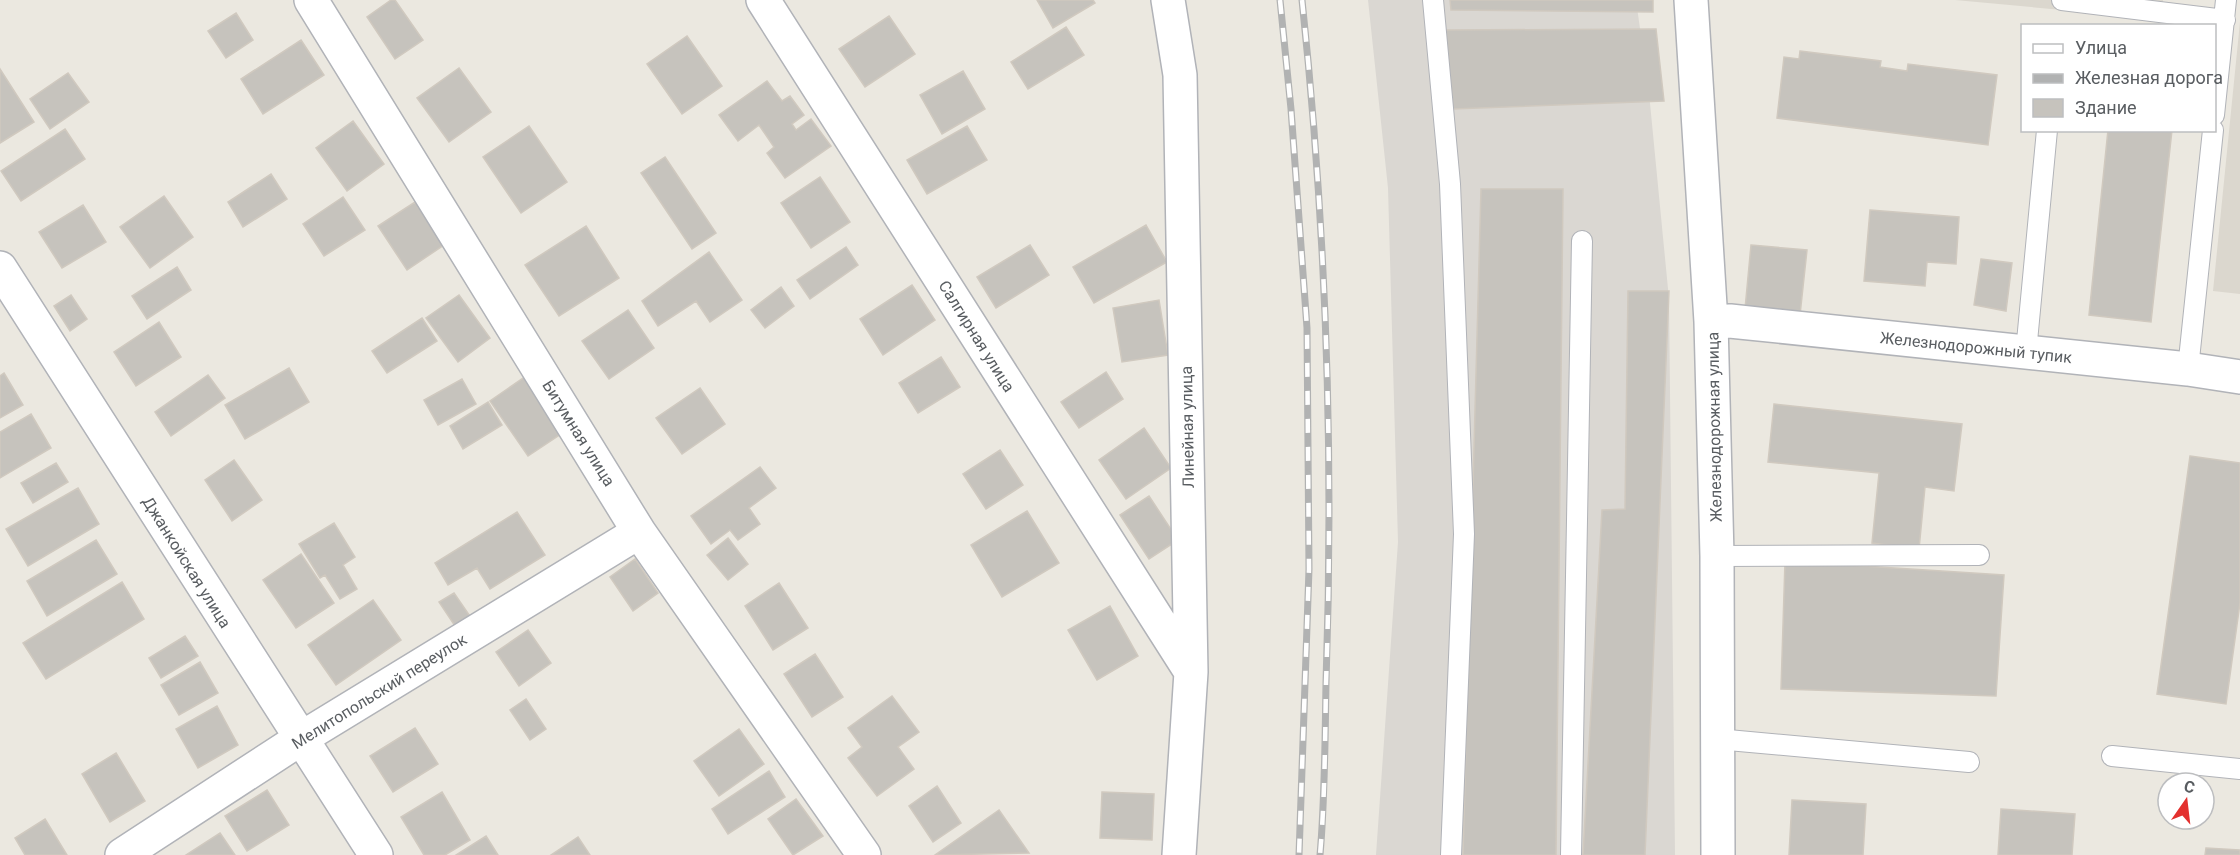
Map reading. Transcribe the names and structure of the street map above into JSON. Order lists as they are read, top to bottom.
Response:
{
  "streets": {
    "street": [
      "Салгирная улица",
      "Железнодорожный тупик",
      "Линейная улица",
      "Железнодорожная улица",
      "Битумная улица",
      "Джанкойская улица",
      "Мелитопольский переулок"
    ]
  },
  "crossings": [
    ["Салгирная улица", "Линейная улица"],
    ["Железнодорожный тупик", "Железнодорожная улица"],
    ["Битумная улица", "Мелитопольский переулок"],
    ["Джанкойская улица", "Мелитопольский переулок"]
  ],
  "legend": ["Улица", "Железная дорога", "Здание"],
  "north": "top"
}
